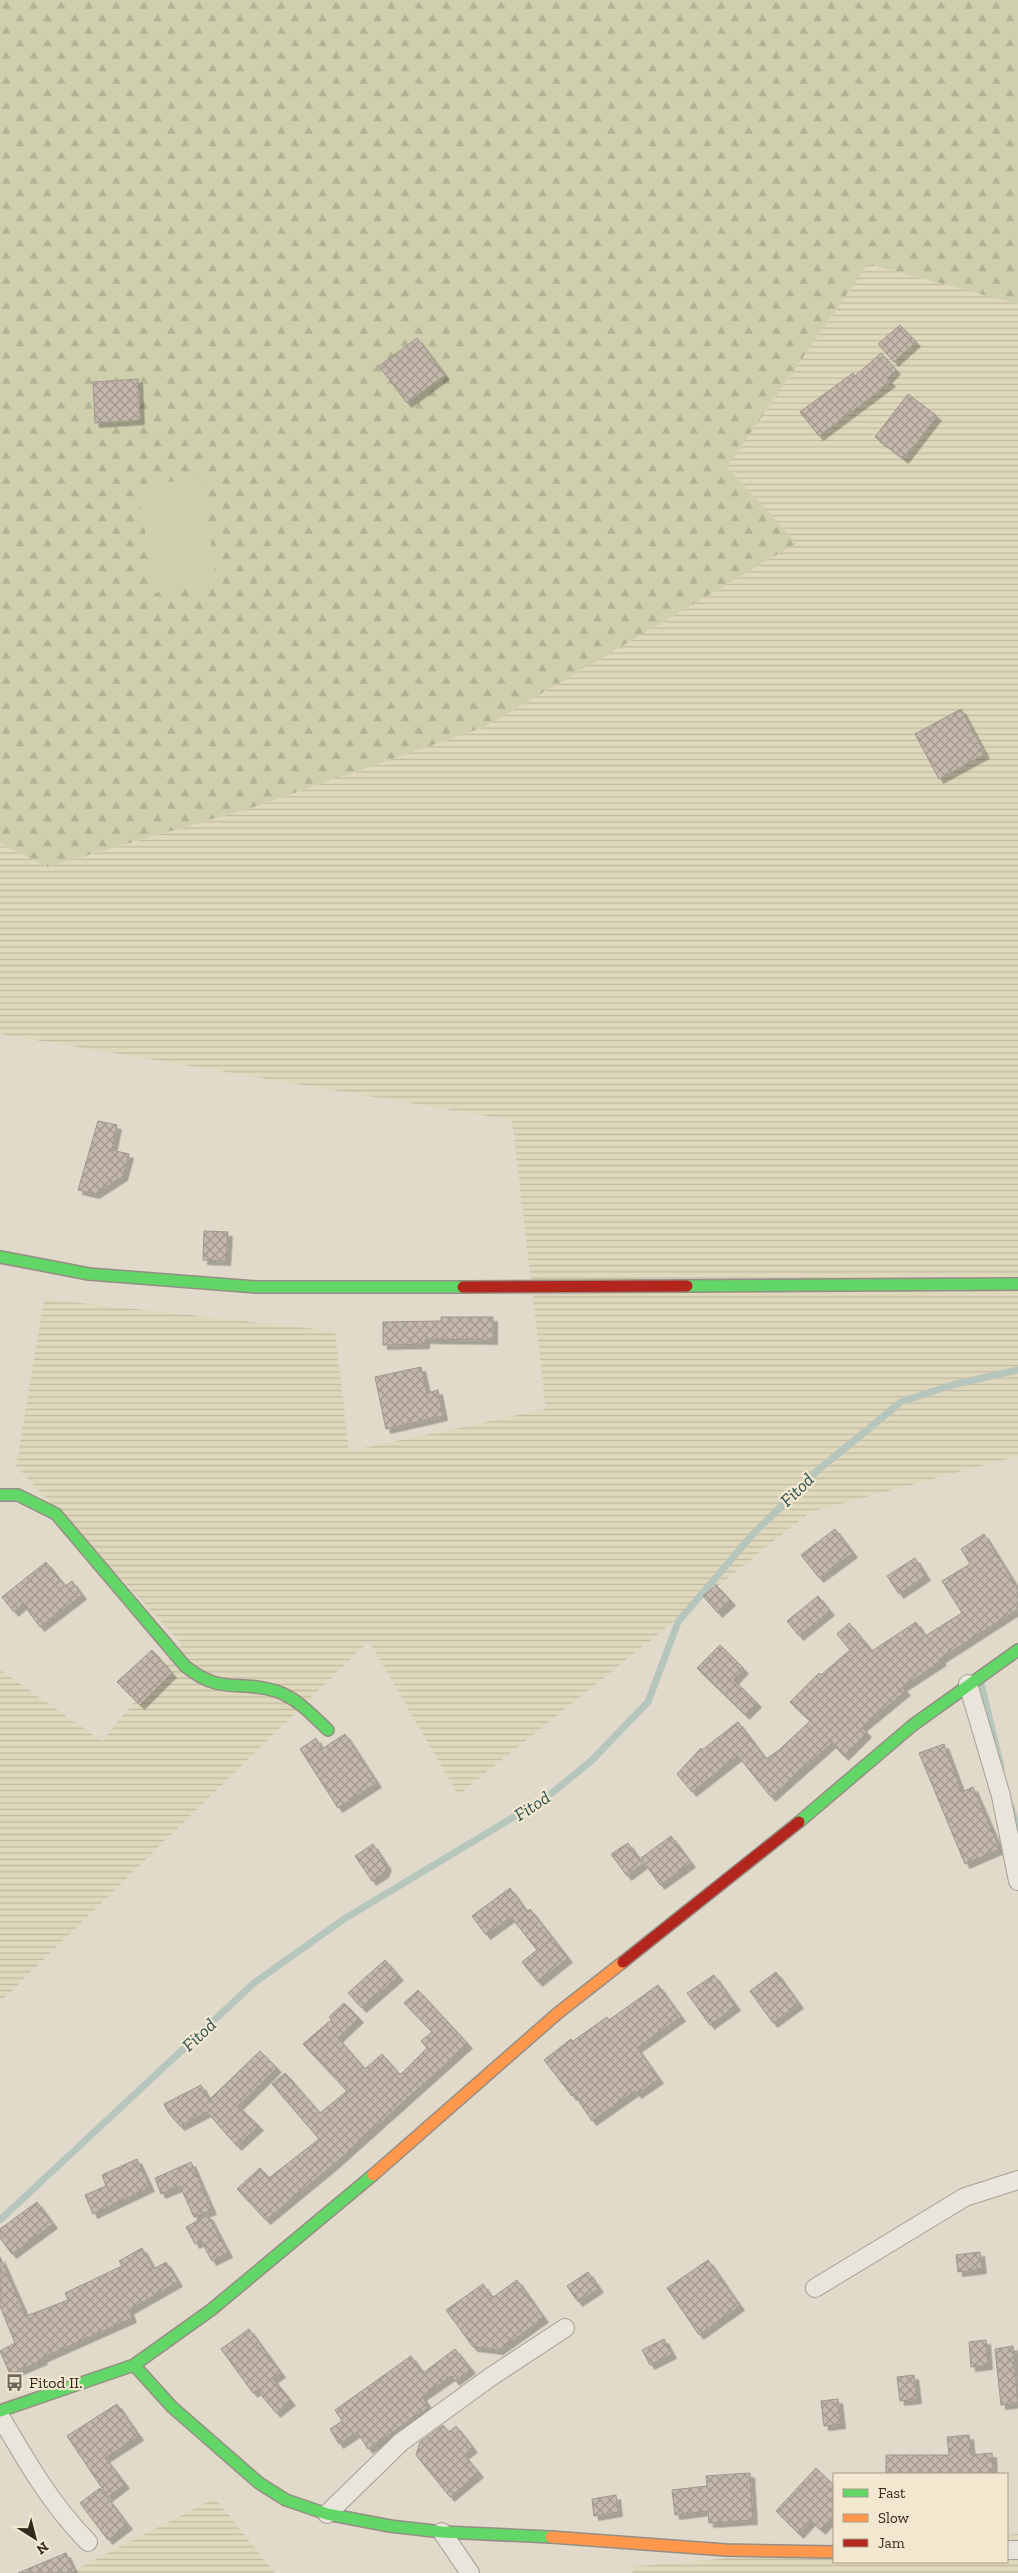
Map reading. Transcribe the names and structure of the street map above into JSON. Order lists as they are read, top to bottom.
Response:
{
  "water": ["Fitod"],
  "places": {
    "bus stop": ["Fitod II."]
  },
  "legend": ["Fast", "Slow", "Jam"],
  "north": "bottom right"
}
